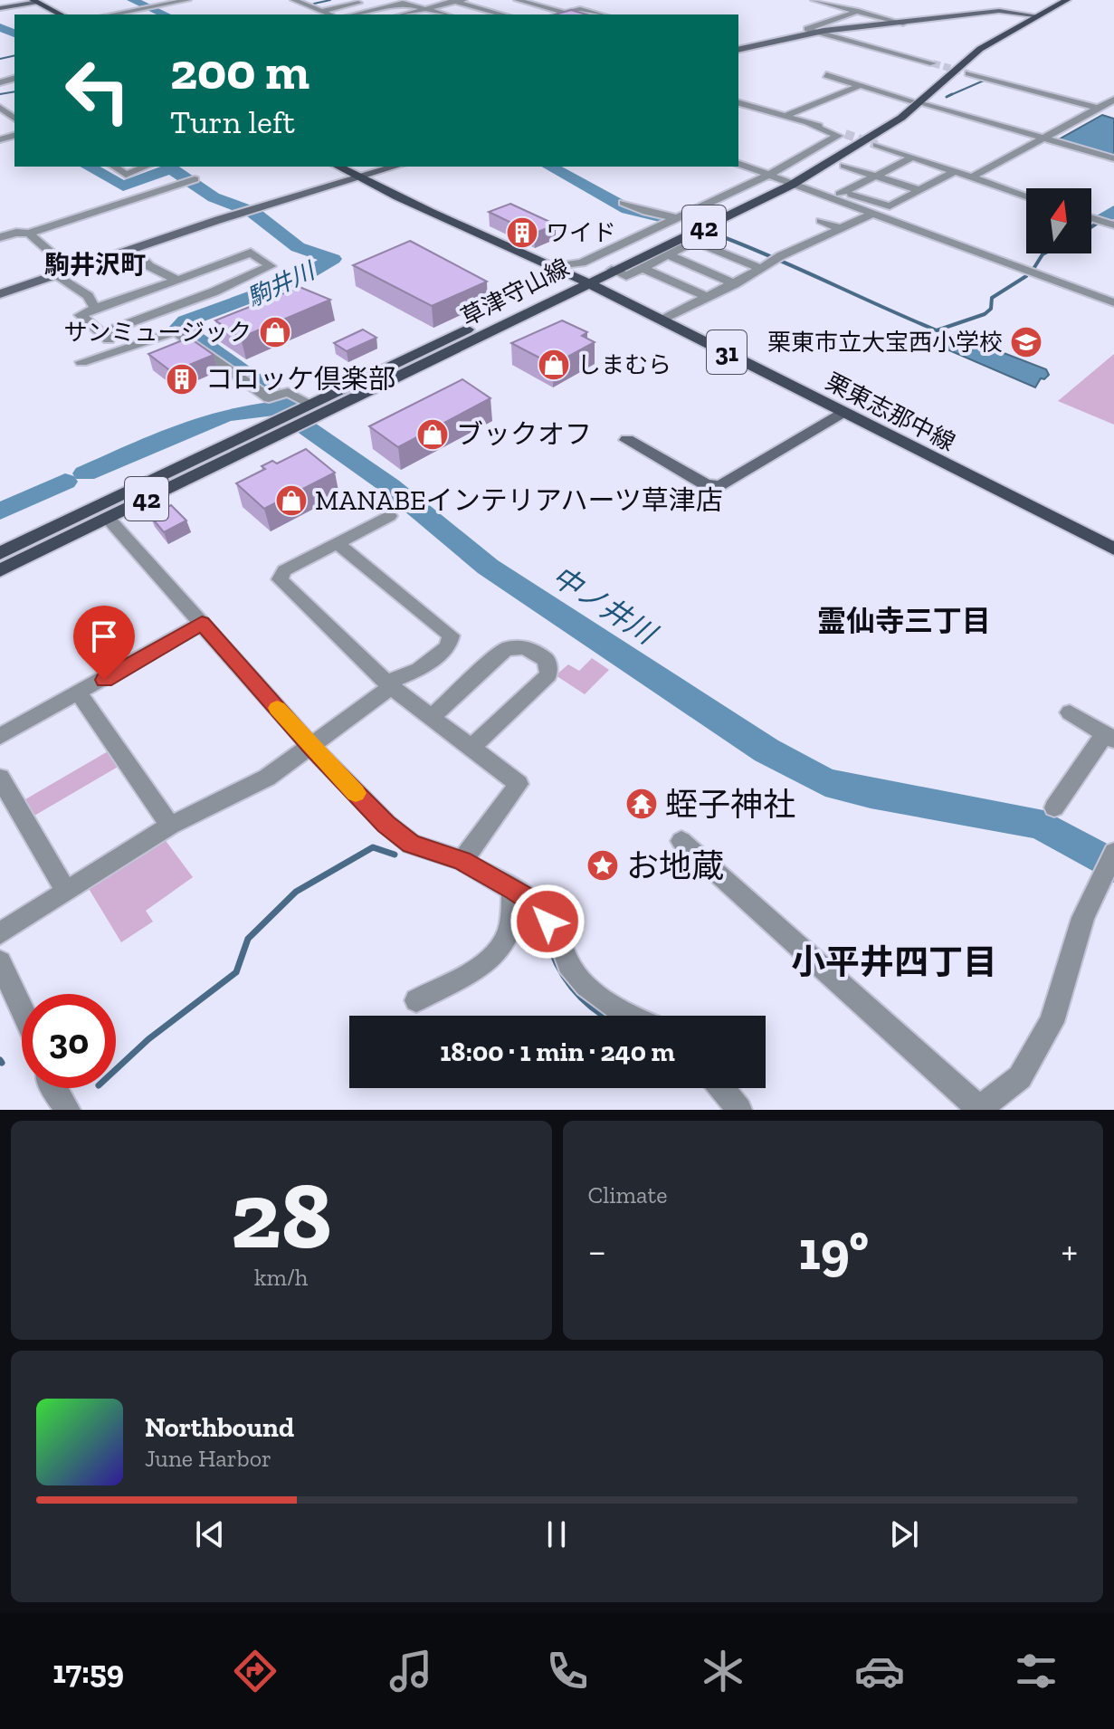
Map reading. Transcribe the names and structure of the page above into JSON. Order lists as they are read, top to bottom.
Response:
{
  "streets": {
    "main road": [
      "42",
      "草津守山線",
      "31",
      "栗東志那中線"
    ]
  },
  "crossings": [
    ["草津守山線", "栗東志那中線"]
  ],
  "districts": ["駒井沢町", "霊仙寺三丁目", "小平井四丁目"],
  "water": ["駒井川", "中ノ井川"],
  "places": {
    "building": ["ワイド", "コロッケ倶楽部"],
    "shop": [
      "サンミュージック",
      "しまむら",
      "ブックオフ",
      "MANABEインテリアハーツ草津店"
    ],
    "school or university": ["栗東市立大宝西小学校"],
    "temple": ["蛭子神社"],
    "place": ["お地蔵"]
  },
  "north": "top",
  "page": {
    "turn": ["200 m", "Turn left"],
    "limit": "30",
    "trip": "18:00 · 1 min · 240 m",
    "tile": [
      ["28", "km/h"],
      "Climate"
    ],
    "heat": ["−", "19°", "+"],
    "song": ["Northbound", "June Harbor"],
    "tabs": "17:59"
  }
}
